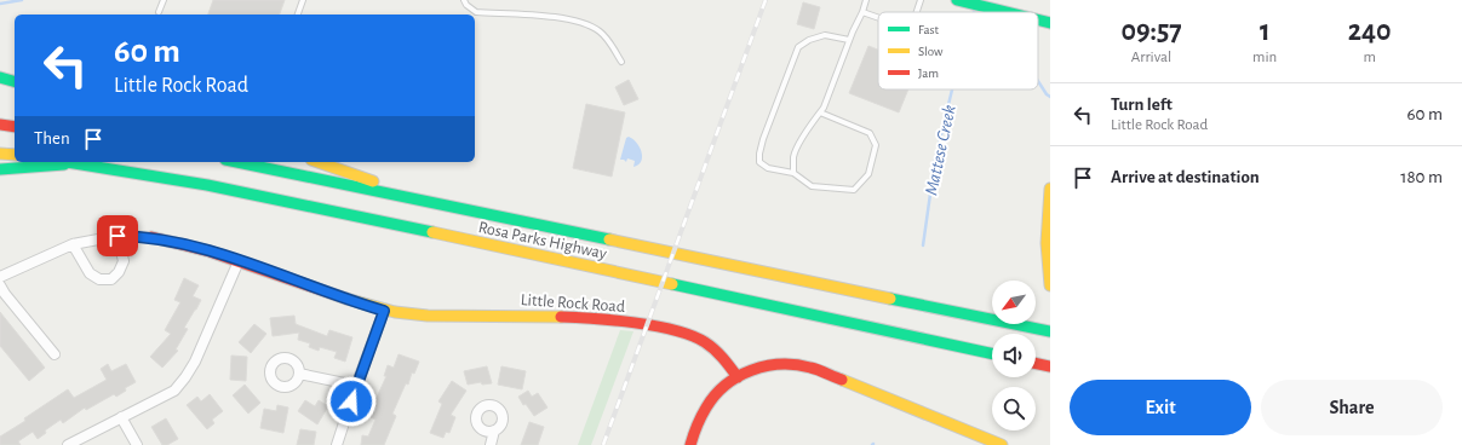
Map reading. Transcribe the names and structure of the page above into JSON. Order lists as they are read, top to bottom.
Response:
{
  "streets": {
    "main road": ["Rosa Parks Highway", "Little Rock Road"]
  },
  "water": ["Mattese Creek"],
  "legend": ["Fast", "Slow", "Jam"],
  "north": "bottom left",
  "page": {
    "eta": [
      "09:57",
      "Arrival",
      "1",
      "min",
      "240",
      "m"
    ],
    "turn": ["60 m", "Little Rock Road"],
    "list": [
      {
        "name": "Turn left",
        "note": "Little Rock Road",
        "value": "60 m"
      },
      {
        "name": "Arrive at destination",
        "value": "180 m"
      }
    ],
    "then": "Then",
    "buttons": ["Exit", "Share"]
  }
}
